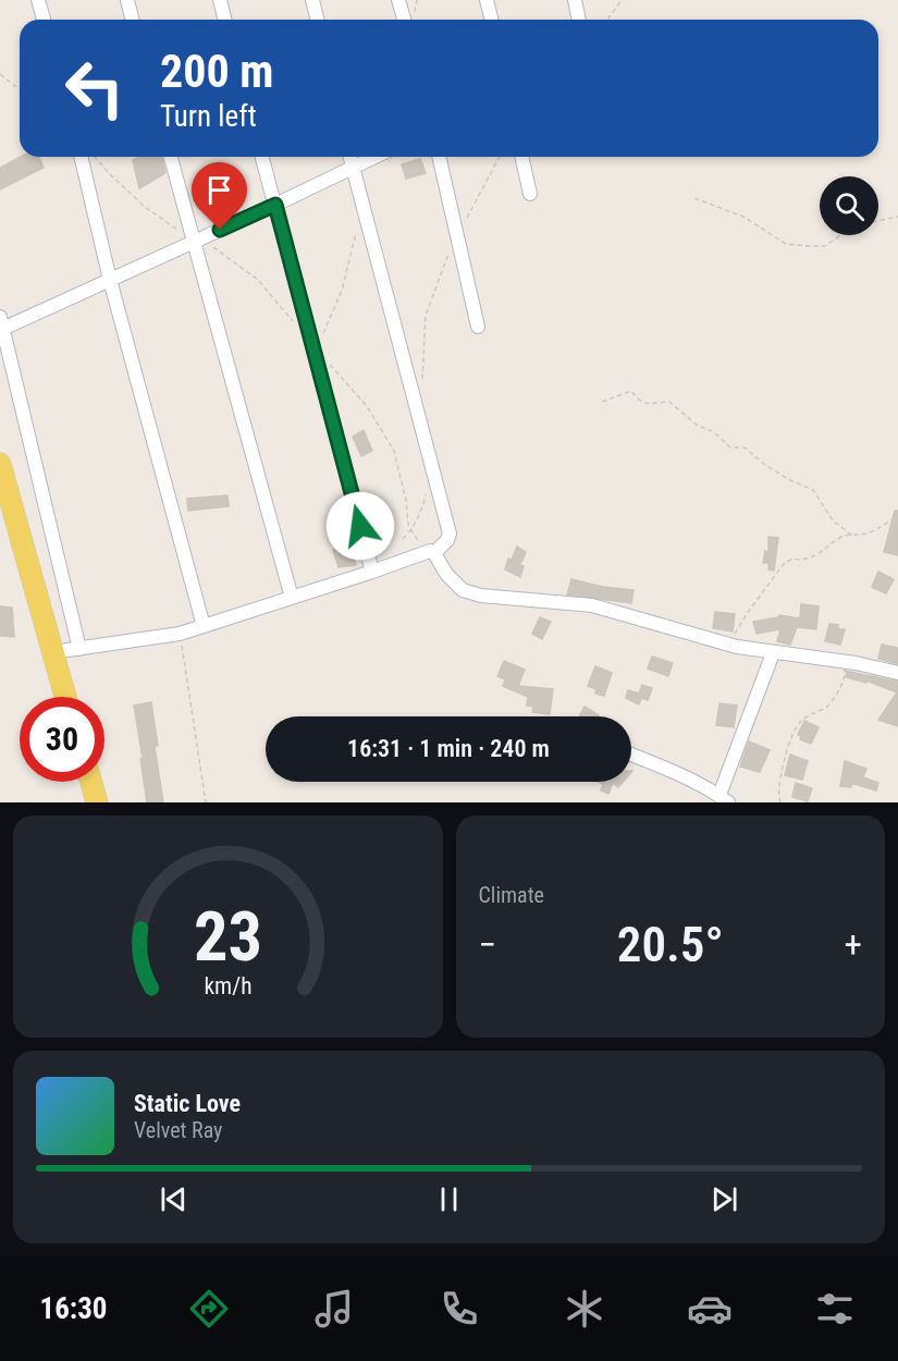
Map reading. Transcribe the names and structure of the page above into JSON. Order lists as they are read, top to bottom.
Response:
{
  "page": {
    "turn": ["200 m", "Turn left"],
    "limit": "30",
    "trip": "16:31 · 1 min · 240 m",
    "tile": "Climate",
    "heat": ["−", "20.5°", "+"],
    "song": ["Static Love", "Velvet Ray"],
    "tabs": "16:30",
    "gauge": ["23", "km/h"]
  }
}
